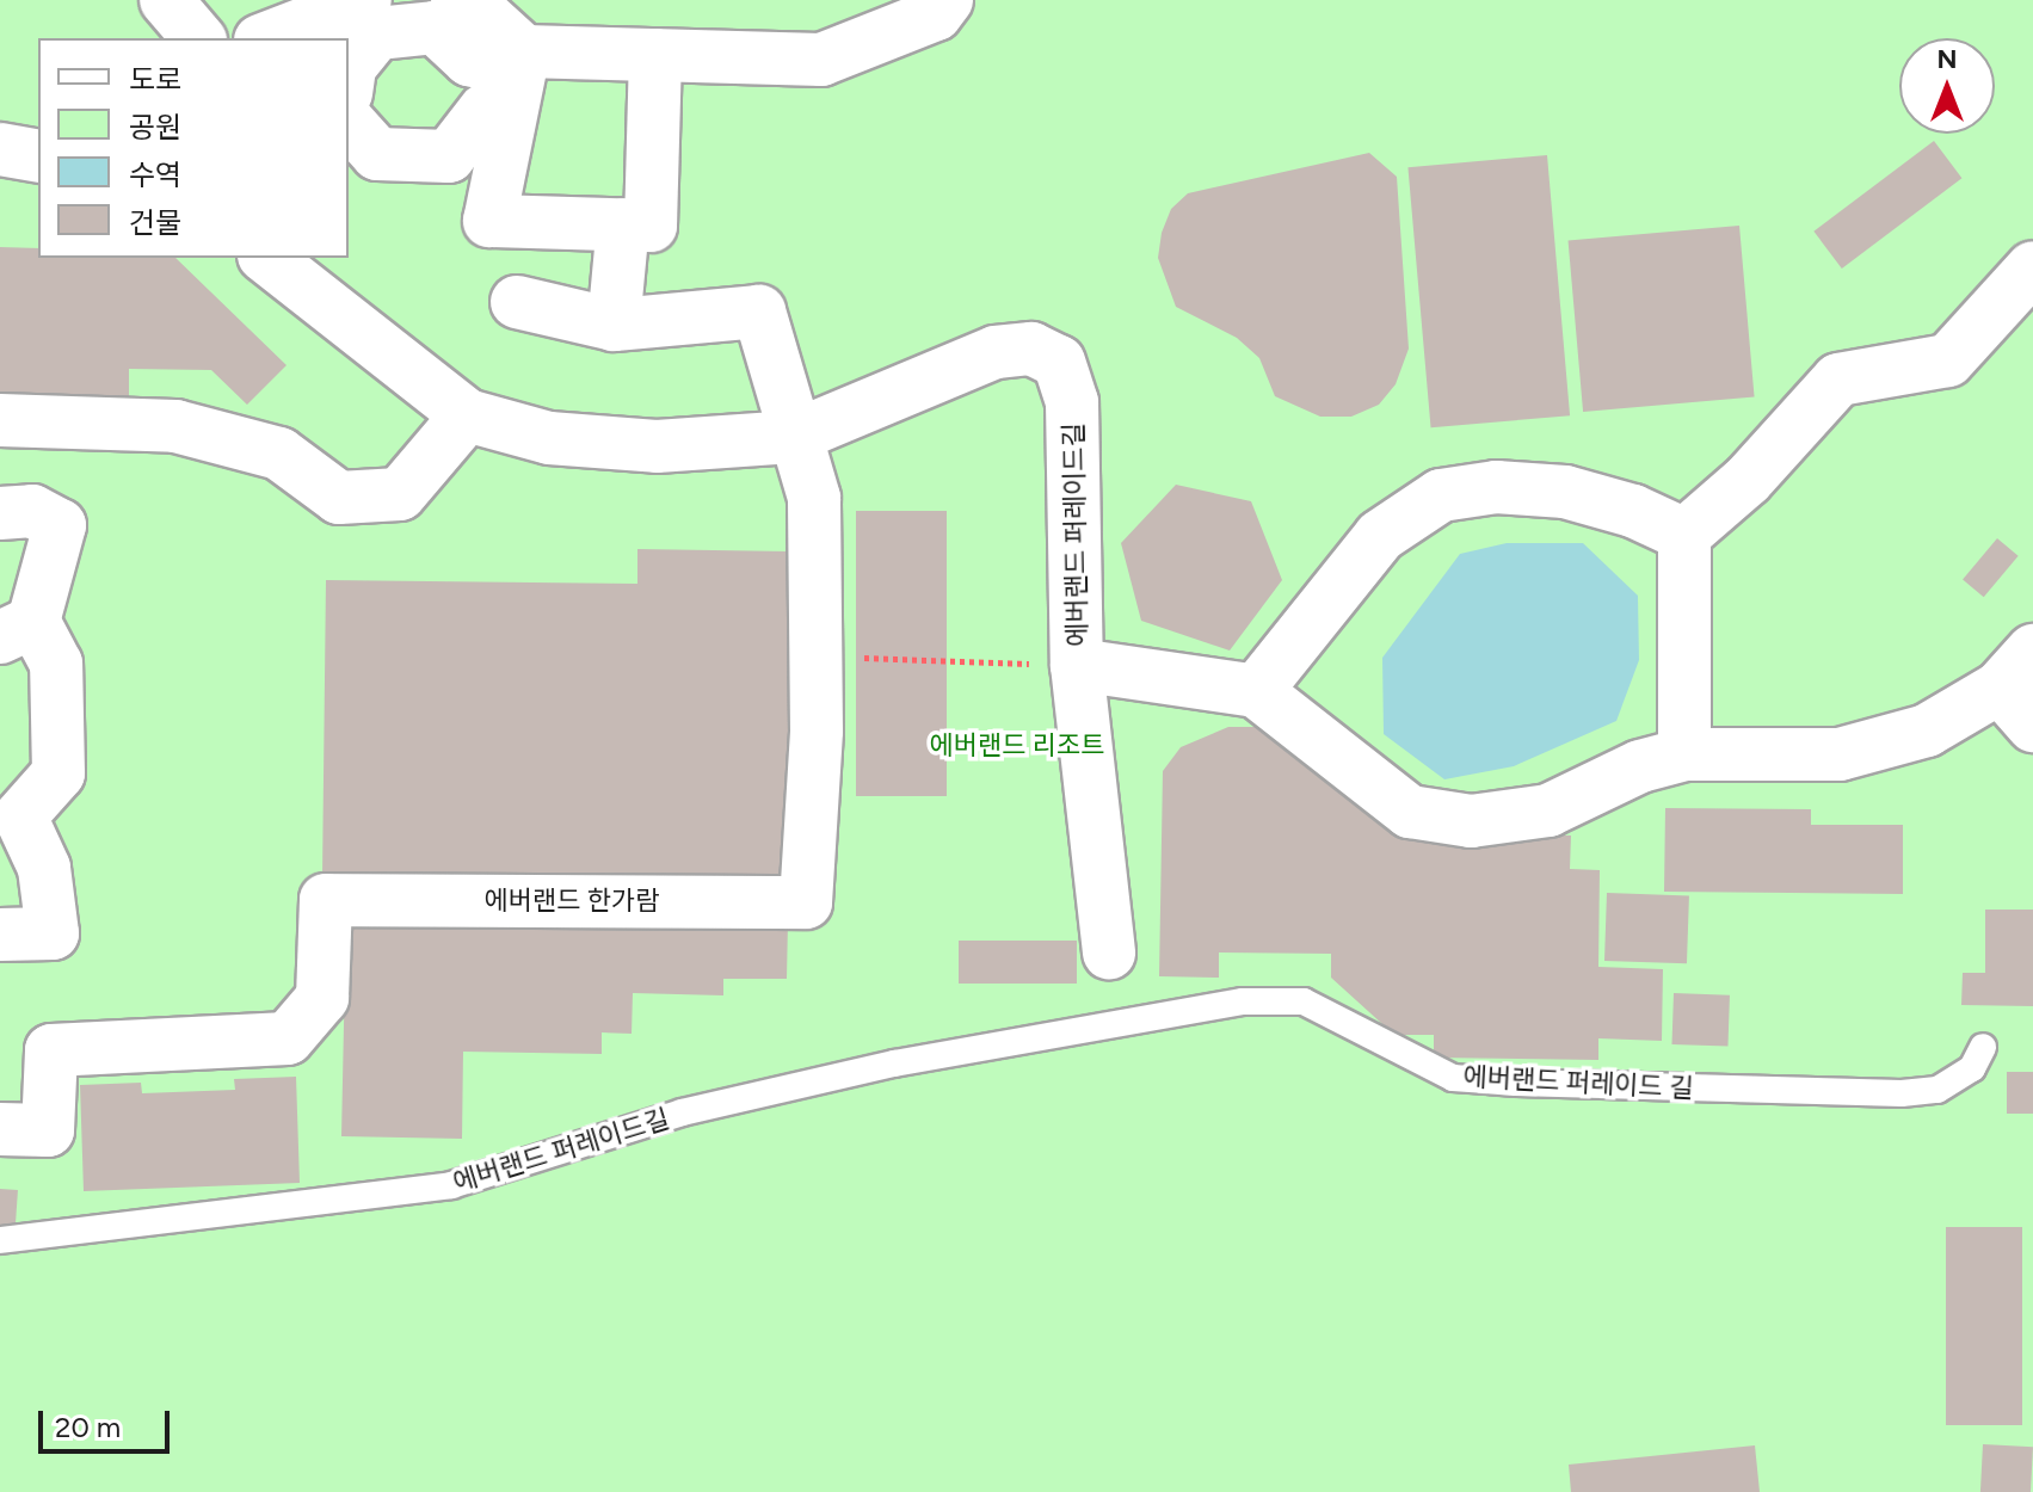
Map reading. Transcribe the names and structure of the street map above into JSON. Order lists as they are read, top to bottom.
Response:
{
  "streets": {
    "street": ["에버랜드 퍼레이드길", "에버랜드 한가람"],
    "lane": ["에버랜드 퍼레이드 길"]
  },
  "crossings": [
    ["에버랜드 퍼레이드길", "에버랜드 한가람"],
    ["에버랜드 퍼레이드길", "에버랜드 퍼레이드 길"]
  ],
  "parks": ["에버랜드 리조트"],
  "legend": [
    "도로",
    "공원",
    "수역",
    "건물"
  ],
  "scale_bar": "20 m",
  "north": "top"
}
